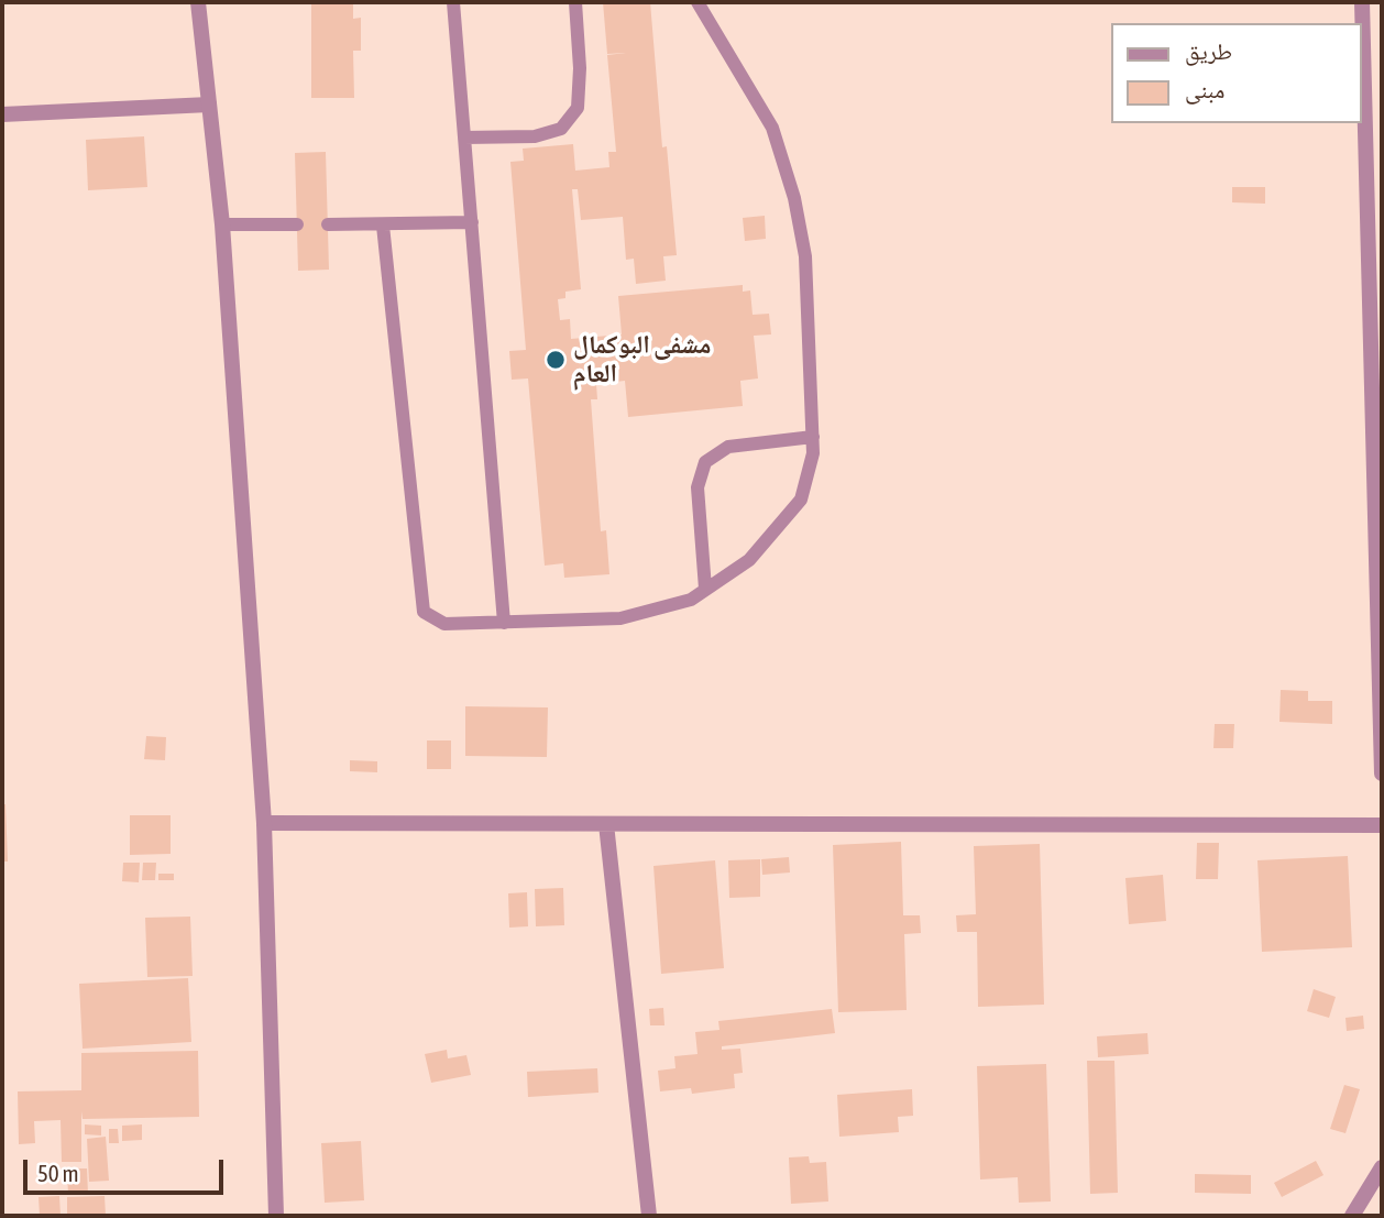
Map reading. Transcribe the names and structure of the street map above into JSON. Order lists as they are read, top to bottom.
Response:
{
  "places": ["مشفى البوكمال العام"],
  "legend": ["طريق", "مبنى"],
  "scale_bar": "50 m"
}
